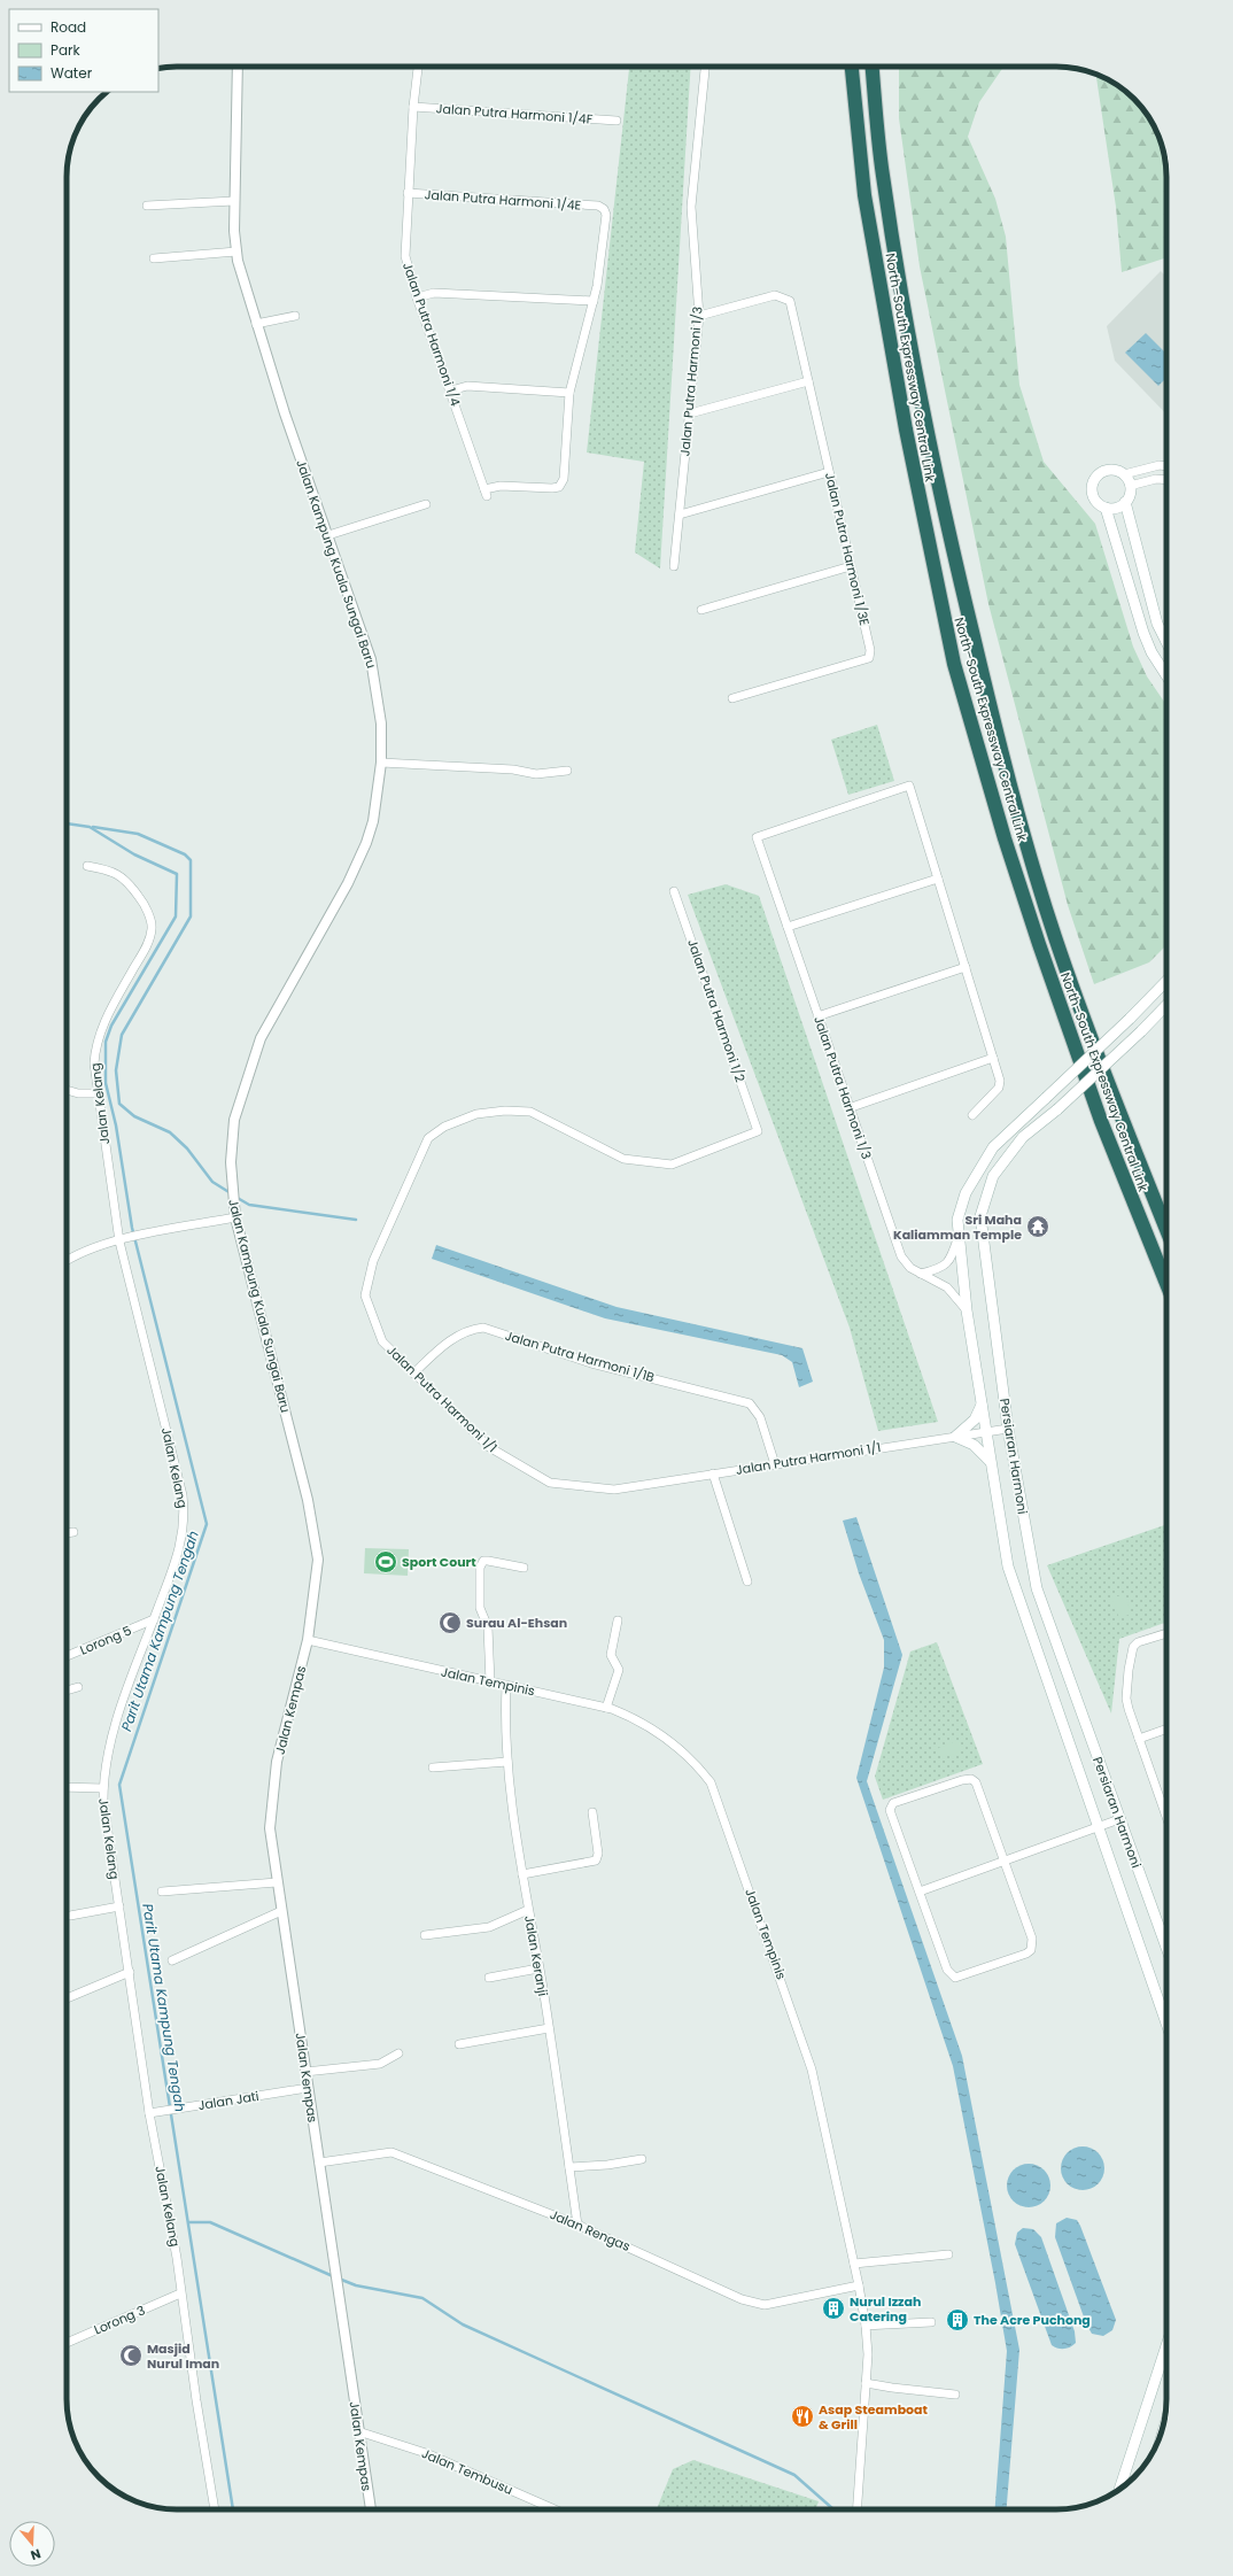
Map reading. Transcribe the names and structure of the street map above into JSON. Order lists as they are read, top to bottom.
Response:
{
  "streets": {
    "highway": ["North–South Expressway Central Link"],
    "main road": ["Persiaran Harmoni"],
    "street": [
      "Jalan Putra Harmoni 1/4F",
      "Jalan Putra Harmoni 1/4E",
      "Jalan Putra Harmoni 1/4",
      "Jalan Putra Harmoni 1/3",
      "Jalan Putra Harmoni 1/3E",
      "Jalan Kampung Kuala Sungai Baru",
      "Jalan Putra Harmoni 1/2",
      "Jalan Kelang",
      "Jalan Putra Harmoni 1/1B",
      "Jalan Putra Harmoni 1/1",
      "Lorong 5",
      "Jalan Tempinis",
      "Jalan Kempas",
      "Jalan Keranji",
      "Jalan Jati",
      "Jalan Rengas",
      "Lorong 3",
      "Jalan Tembusu"
    ]
  },
  "crossings": [
    ["Jalan Putra Harmoni 1/4F", "Jalan Putra Harmoni 1/4"],
    ["Jalan Putra Harmoni 1/4E", "Jalan Putra Harmoni 1/4"],
    ["Jalan Putra Harmoni 1/3", "Jalan Putra Harmoni 1/3E"],
    ["Jalan Putra Harmoni 1/3", "Persiaran Harmoni"],
    ["Jalan Kampung Kuala Sungai Baru", "Jalan Tempinis"],
    ["Jalan Kampung Kuala Sungai Baru", "Jalan Kempas"],
    ["Jalan Putra Harmoni 1/2", "Jalan Putra Harmoni 1/1"],
    ["Jalan Kelang", "Lorong 5"],
    ["Jalan Kelang", "Jalan Jati"],
    ["Jalan Kelang", "Lorong 3"],
    ["Jalan Putra Harmoni 1/1B", "Jalan Putra Harmoni 1/1"],
    ["Jalan Putra Harmoni 1/1", "Persiaran Harmoni"],
    ["Jalan Tempinis", "Jalan Kempas"],
    ["Jalan Tempinis", "Jalan Keranji"],
    ["Jalan Tempinis", "Jalan Rengas"],
    ["Jalan Kempas", "Jalan Jati"],
    ["Jalan Kempas", "Jalan Rengas"],
    ["Jalan Kempas", "Jalan Tembusu"],
    ["Jalan Keranji", "Jalan Rengas"]
  ],
  "water": ["Parit Utama Kampung Tengah"],
  "places": {
    "temple": ["Sri Maha Kaliamman Temple"],
    "sports": ["Sport Court"],
    "mosque": ["Surau Al-Ehsan", "Masjid Nurul Iman"],
    "building": ["Nurul Izzah Catering", "The Acre Puchong"],
    "restaurant": ["Asap Steamboat & Grill"]
  },
  "legend": ["Road", "Park", "Water"],
  "north": "bottom"
}
